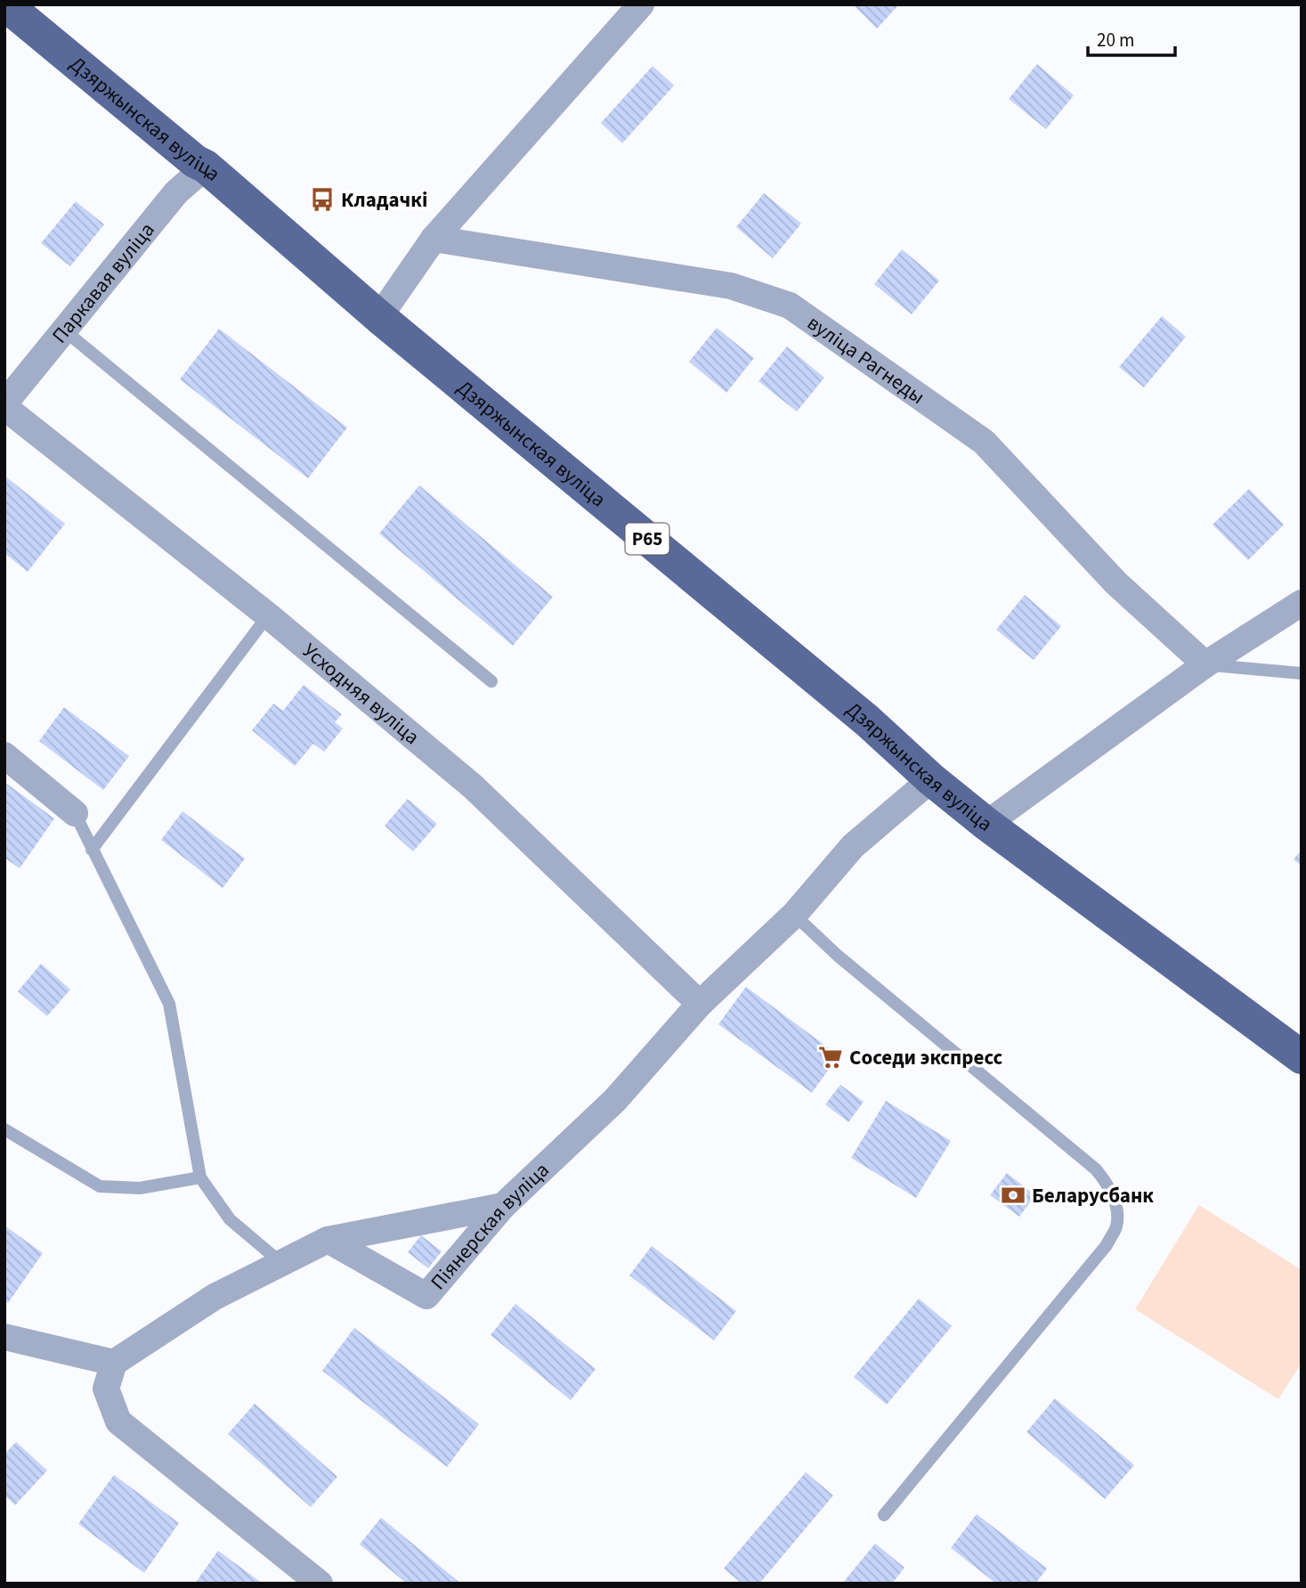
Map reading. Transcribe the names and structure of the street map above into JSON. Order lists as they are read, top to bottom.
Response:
{
  "streets": {
    "main road": ["Дзяржынская вуліца", "Р65"],
    "street": [
      "Паркавая вуліца",
      "вуліца Рагнеды",
      "Усходняя вуліца",
      "Піянерская вуліца"
    ]
  },
  "crossings": [
    ["Дзяржынская вуліца", "Паркавая вуліца"],
    ["Дзяржынская вуліца", "Піянерская вуліца"],
    ["Паркавая вуліца", "Усходняя вуліца"],
    ["Усходняя вуліца", "Піянерская вуліца"]
  ],
  "places": {
    "bus stop": ["Кладачкі"],
    "supermarket": ["Соседи экспресс"],
    "bank": ["Беларусбанк"]
  },
  "scale_bar": "20 m"
}
